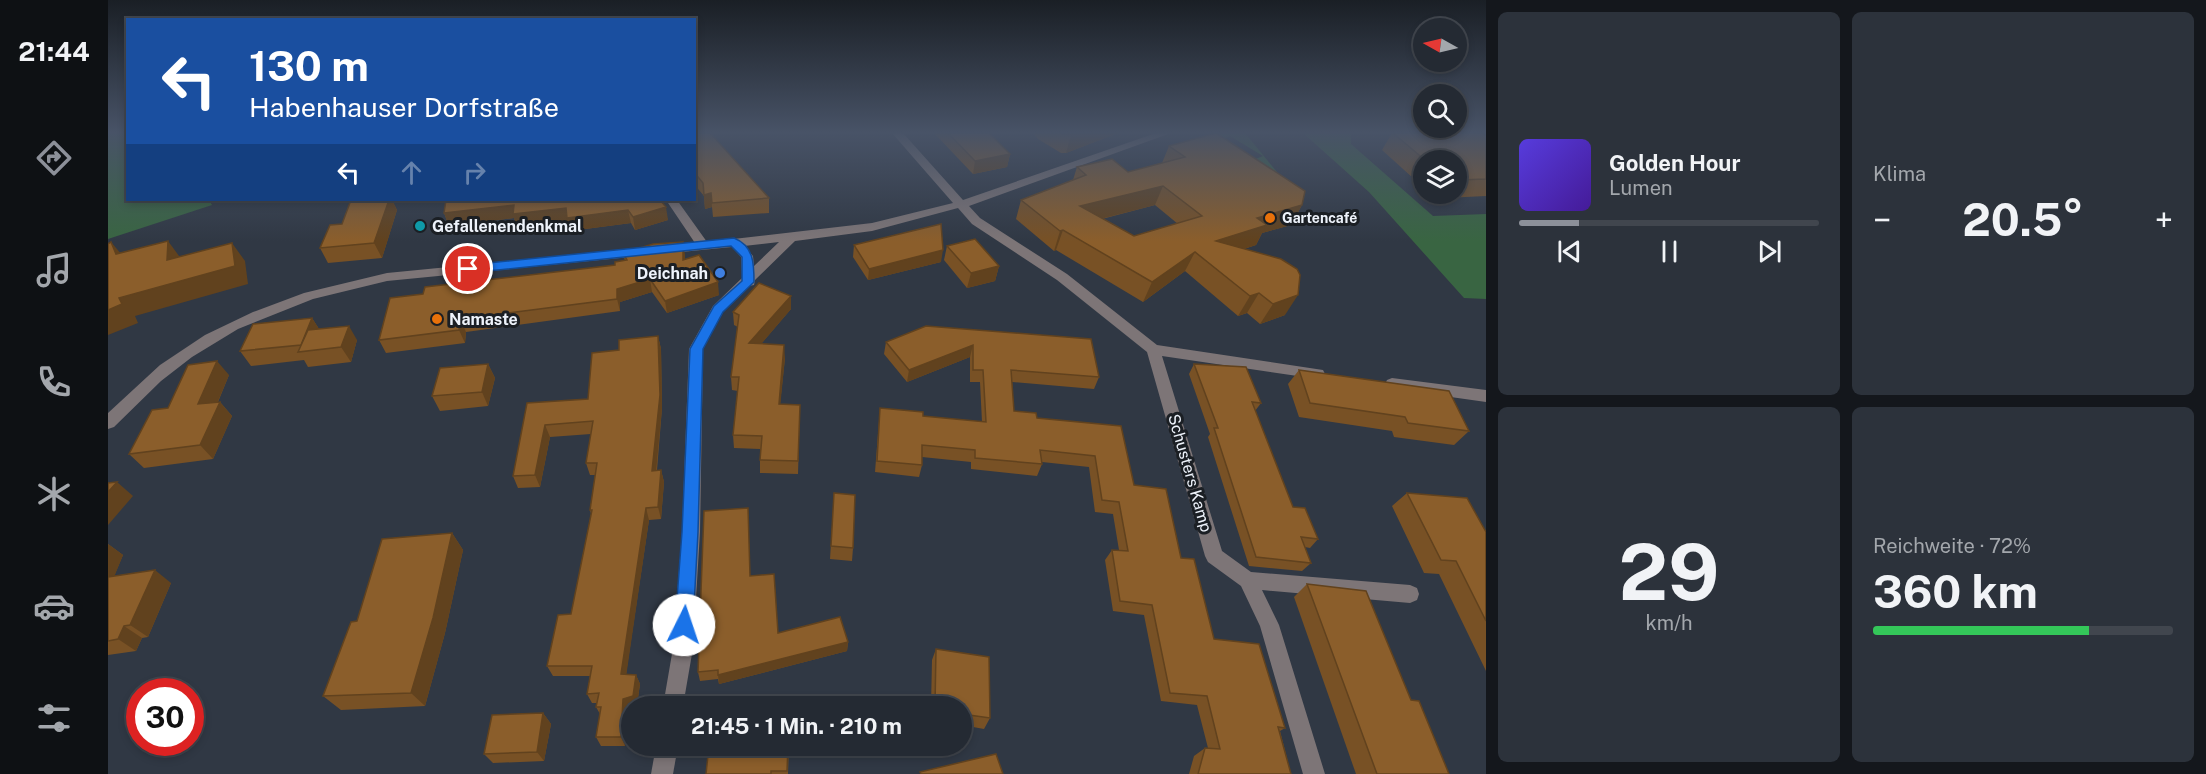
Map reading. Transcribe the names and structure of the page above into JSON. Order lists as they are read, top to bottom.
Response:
{
  "streets": {
    "street": ["Schusters Kamp"]
  },
  "places": [
    "Gartencafé",
    "Gefallenendenkmal",
    "Deichnah",
    "Namaste"
  ],
  "north": "left",
  "page": {
    "tabs": "21:44",
    "tile": [
      "Klima",
      ["29", "km/h"],
      ["Reichweite · 72%", "360 km"]
    ],
    "turn": ["130 m", "Habenhauser Dorfstraße"],
    "song": ["Golden Hour", "Lumen"],
    "heat": ["−", "20.5°", "+"],
    "limit": "30",
    "trip": "21:45 · 1 Min. · 210 m"
  }
}
